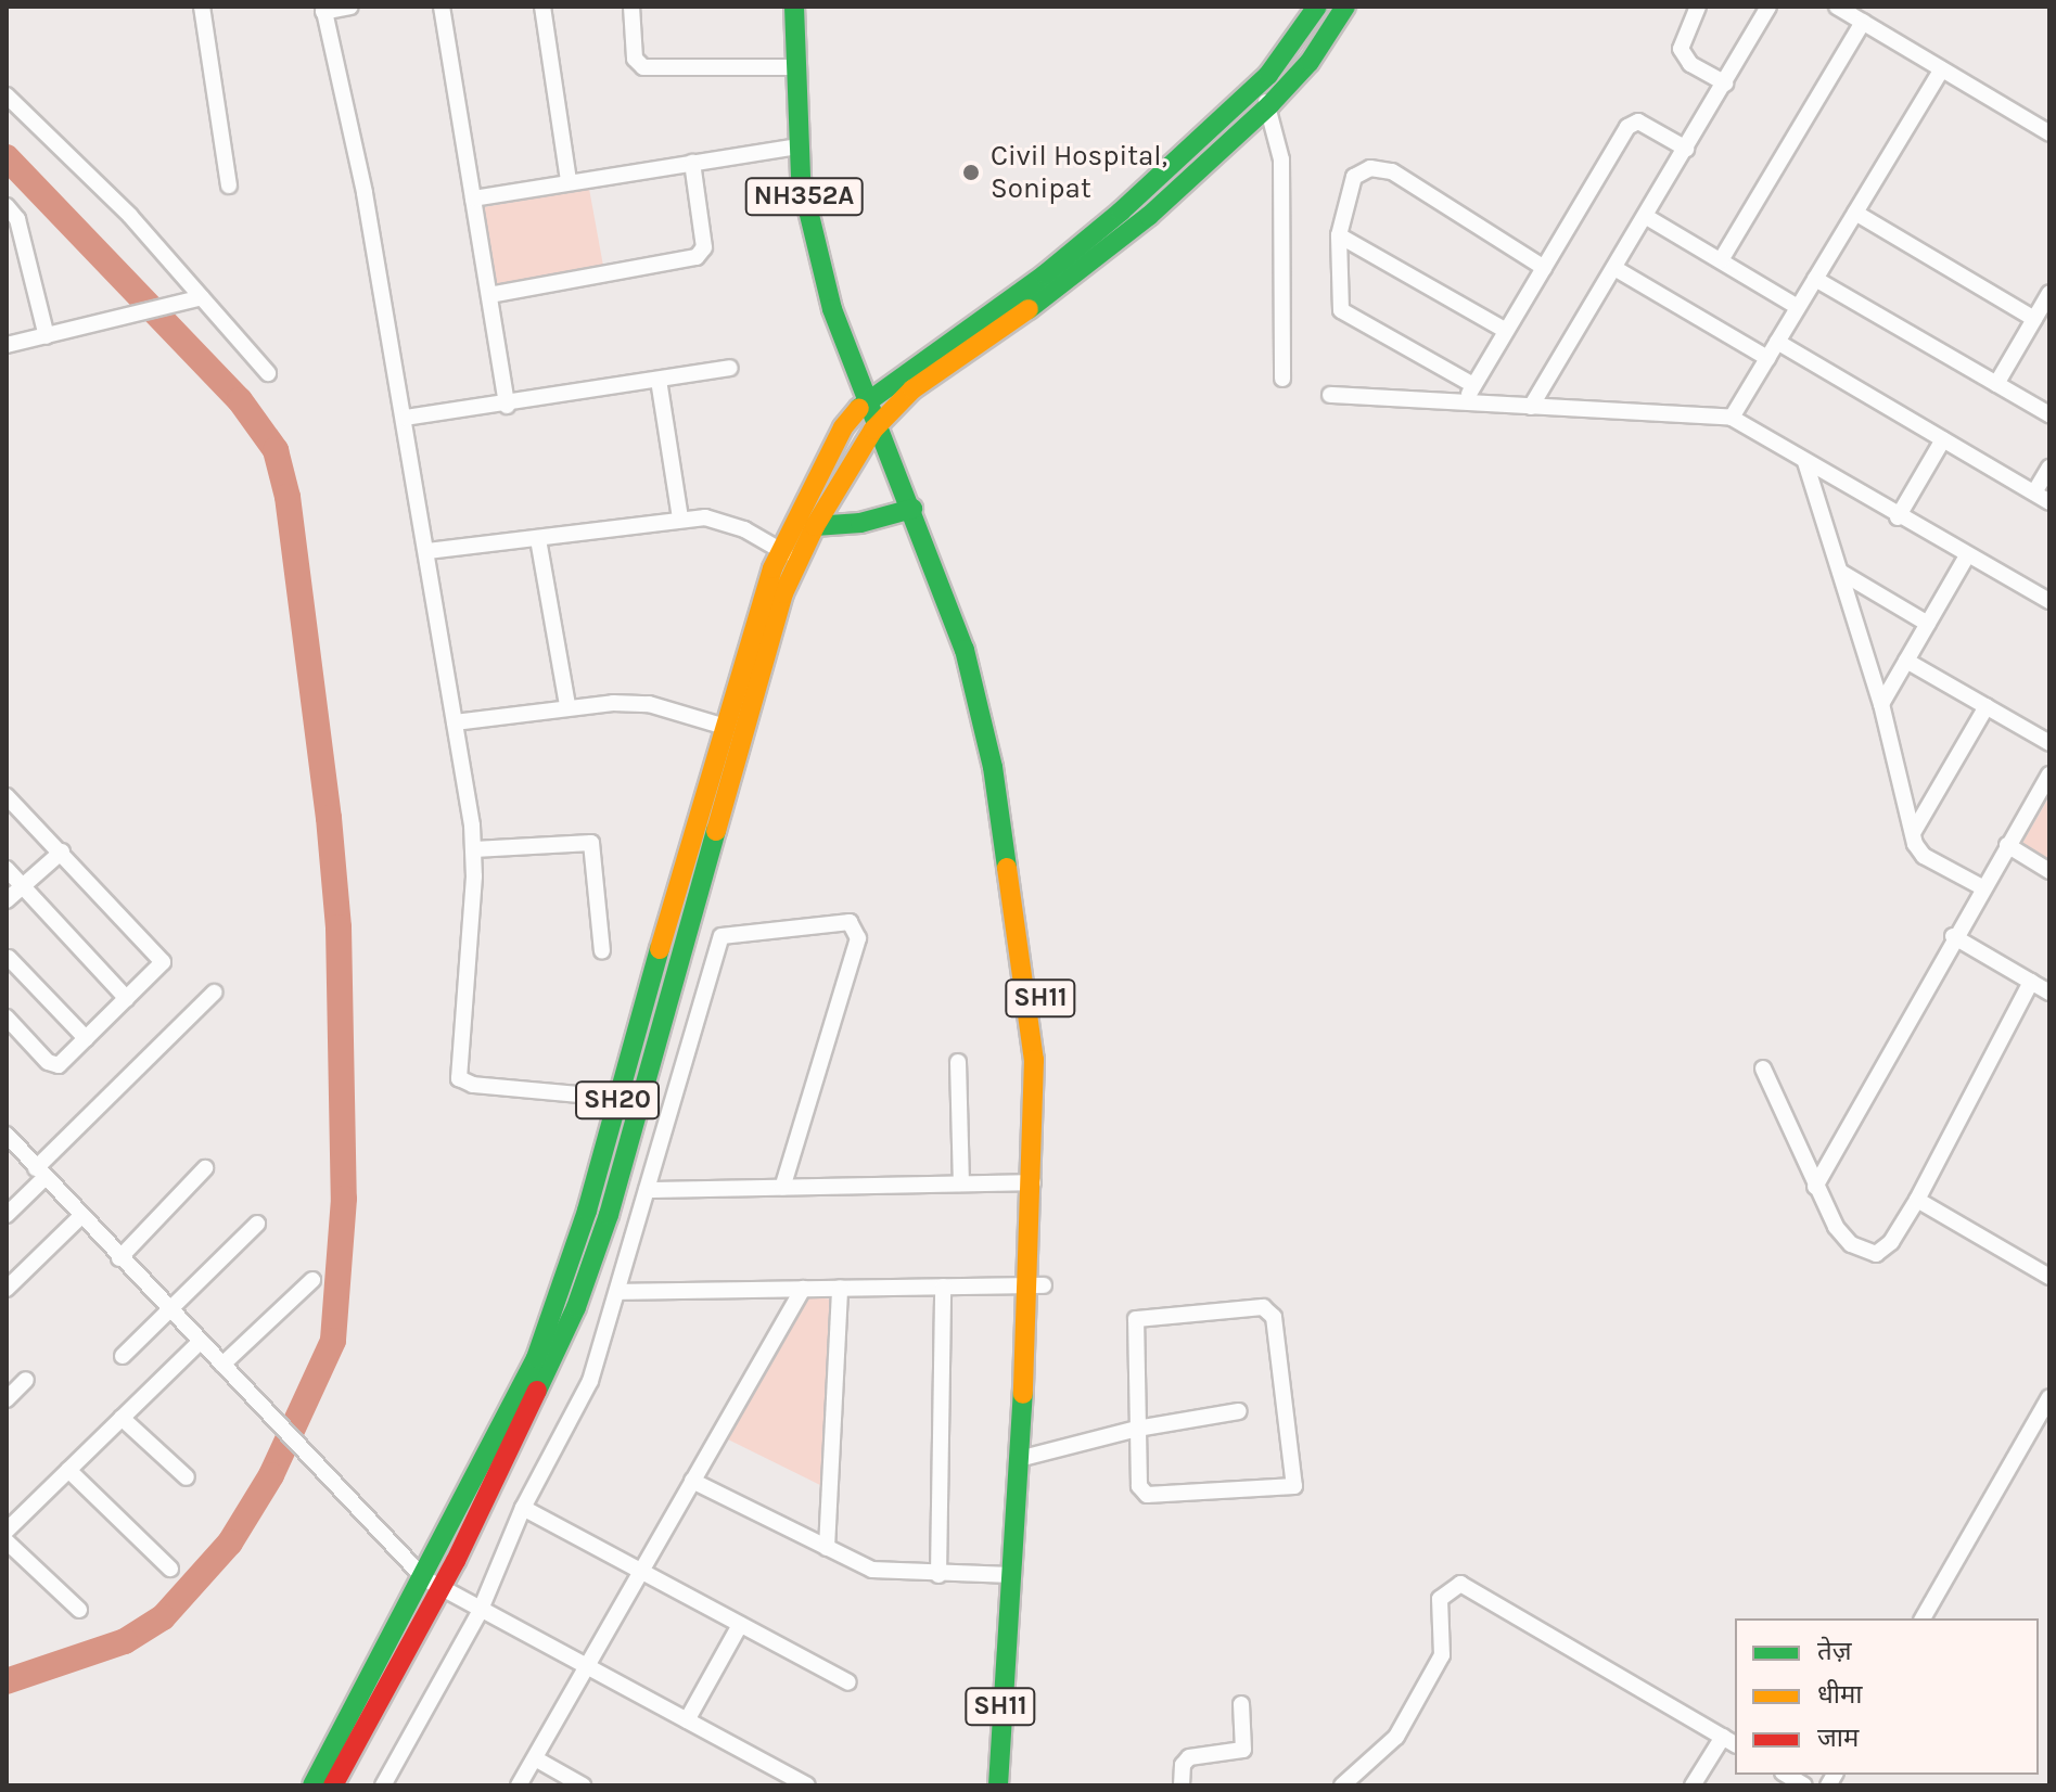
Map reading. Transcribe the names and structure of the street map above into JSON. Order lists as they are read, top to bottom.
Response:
{
  "streets": {
    "main road": ["NH352A", "SH11", "SH20"]
  },
  "crossings": [
    ["NH352A", "SH11"],
    ["NH352A", "SH20"],
    ["SH11", "SH20"]
  ],
  "places": ["Civil Hospital, Sonipat"],
  "legend": ["तेज़", "धीमा", "जाम"]
}
